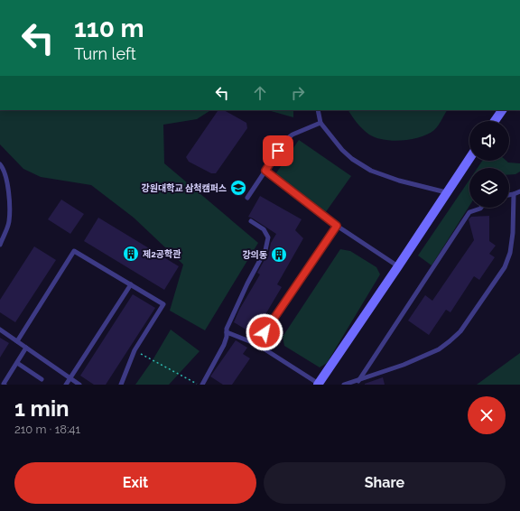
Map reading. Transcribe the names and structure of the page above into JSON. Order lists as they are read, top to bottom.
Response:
{
  "places": {
    "school or university": ["강원대학교 삼척캠퍼스"],
    "building": ["제2공학관", "강의동"]
  },
  "page": {
    "turn": ["110 m", "Turn left"],
    "heading": ["1 min", "210 m · 18:41"],
    "buttons": ["Exit", "Share"]
  }
}
